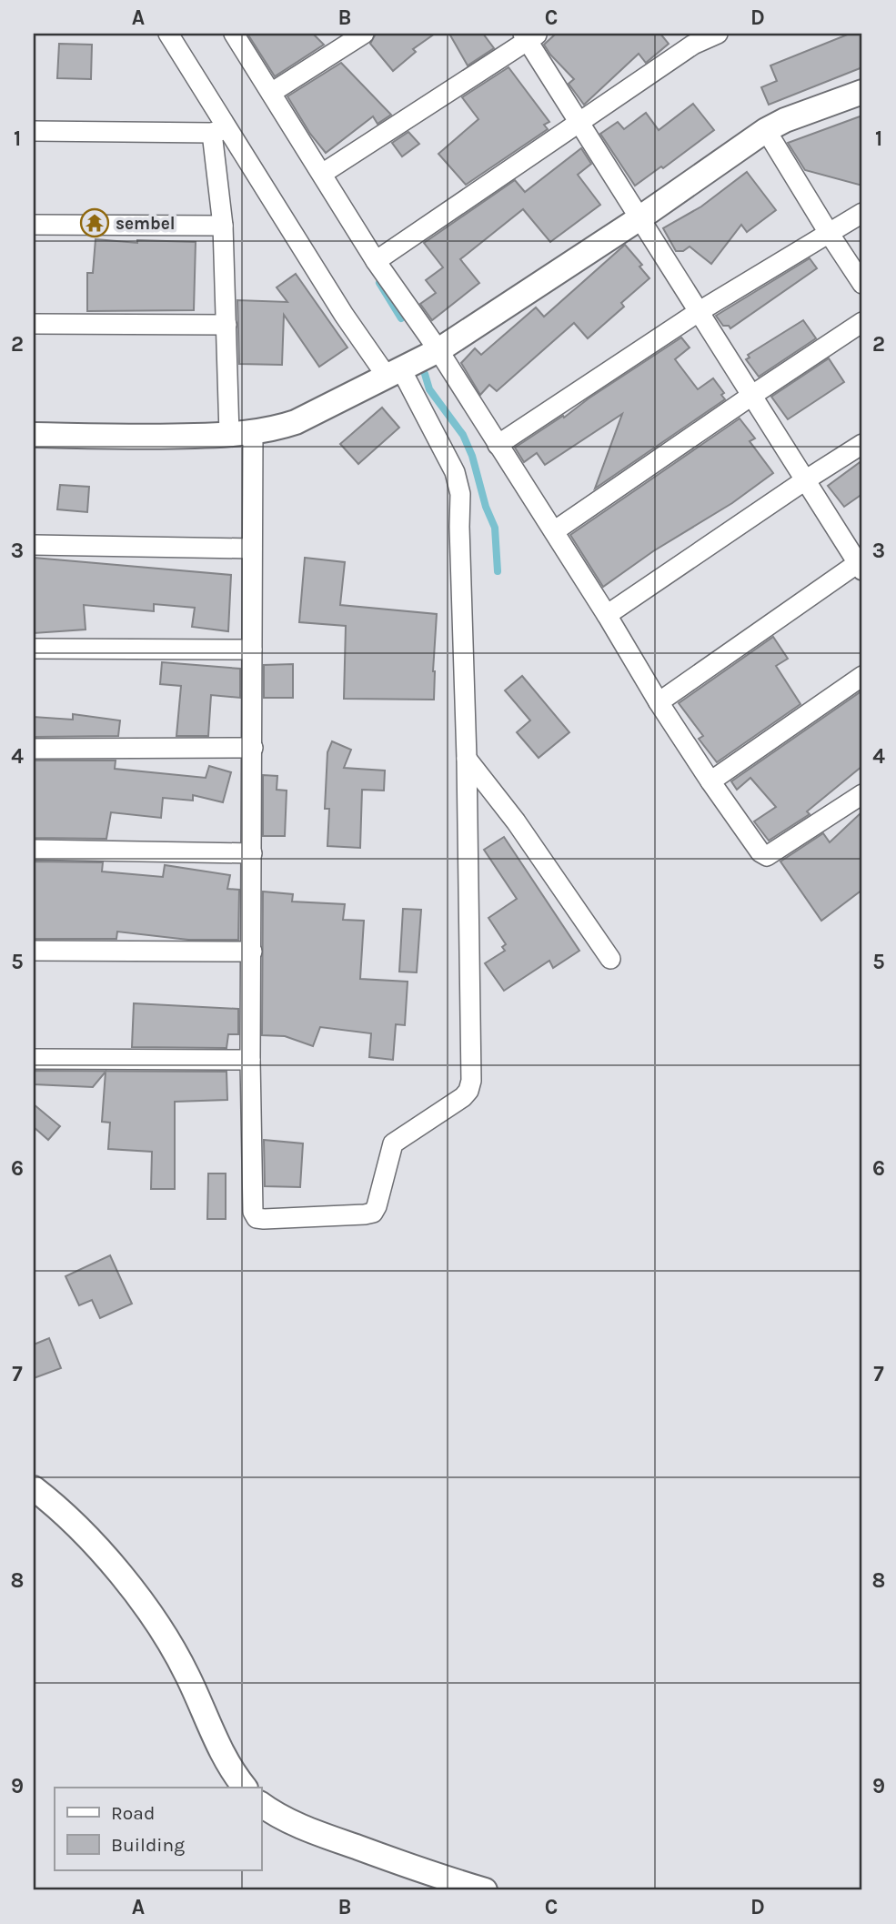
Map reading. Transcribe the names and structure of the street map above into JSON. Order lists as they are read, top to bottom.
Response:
{
  "places": {
    "temple": ["sembel"]
  },
  "legend": ["Road", "Building"],
  "grid": {
    "columns": [
      "A",
      "B",
      "C",
      "D"
    ],
    "rows": [
      "1",
      "2",
      "3",
      "4",
      "5",
      "6",
      "7",
      "8",
      "9"
    ]
  }
}
